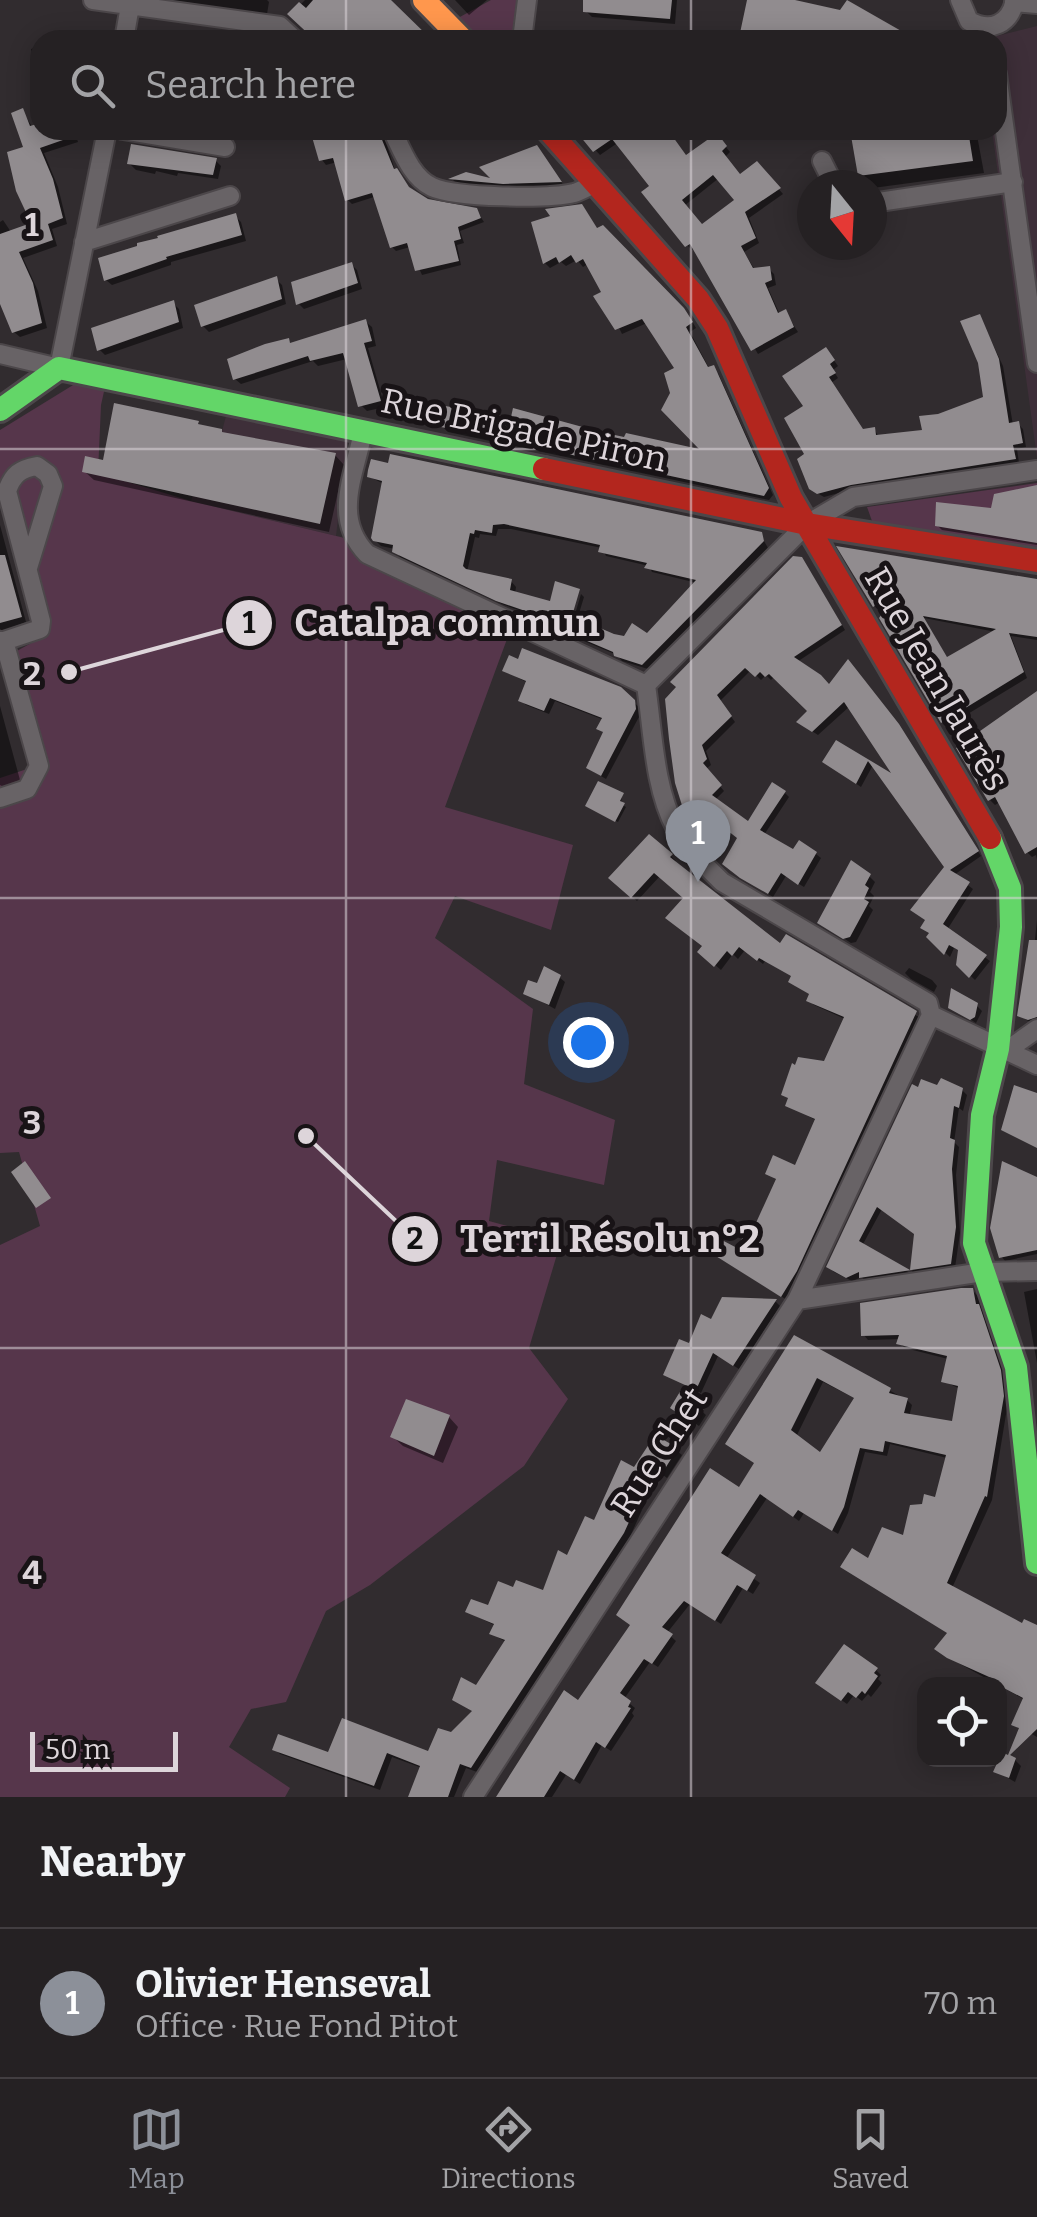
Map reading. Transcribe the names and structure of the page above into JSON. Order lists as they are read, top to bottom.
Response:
{
  "streets": {
    "street": ["Rue Brigade Piron", "Rue Jean Jaurès", "Rue Chet"]
  },
  "crossings": [
    ["Rue Brigade Piron", "Rue Jean Jaurès"]
  ],
  "places": ["Catalpa commun", "Terril Résolu n°2"],
  "scale_bar": "50 m",
  "north": "bottom",
  "page": {
    "search": "Search here",
    "pins": "1",
    "scale": "50 m",
    "heading": "Nearby",
    "list": [
      {
        "mark": "1",
        "name": "Olivier Henseval",
        "note": "Office · Rue Fond Pitot",
        "value": "70 m"
      }
    ],
    "nav": ["Map", "Directions", "Saved"]
  },
  "grid": {
    "rows": [
      "1",
      "2",
      "3",
      "4"
    ]
  }
}
